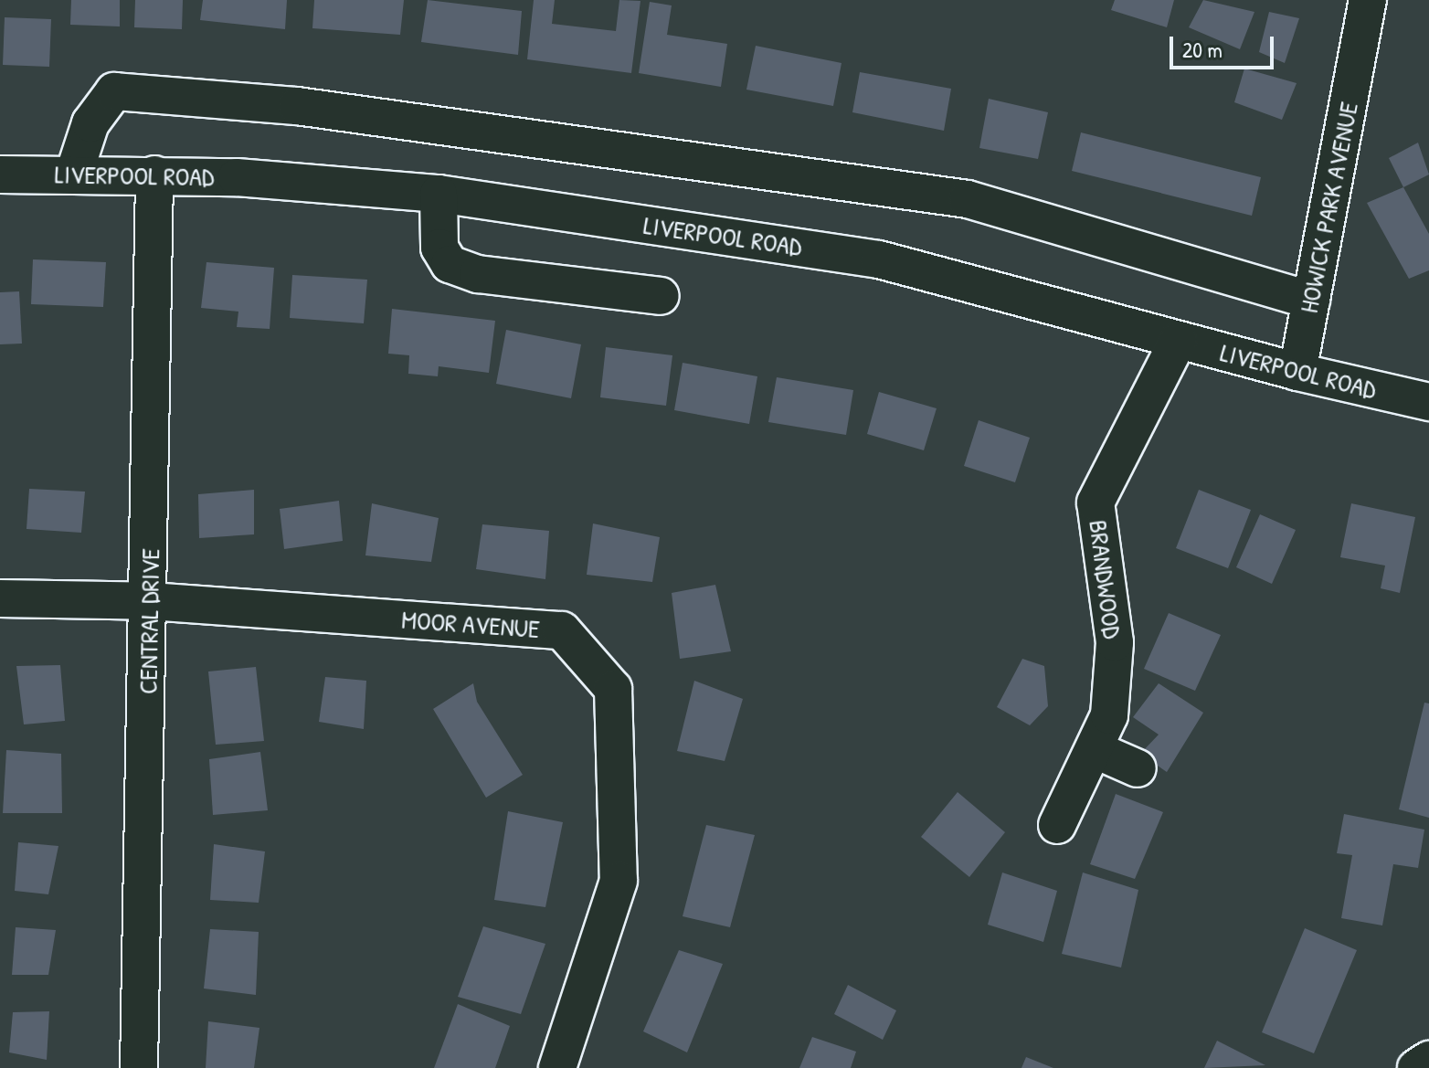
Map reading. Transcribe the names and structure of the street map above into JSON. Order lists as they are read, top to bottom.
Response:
{
  "streets": {
    "street": [
      "LIVERPOOL ROAD",
      "HOWICK PARK AVENUE",
      "BRANDWOOD",
      "CENTRAL DRIVE",
      "MOOR AVENUE"
    ]
  },
  "crossings": [
    ["LIVERPOOL ROAD", "HOWICK PARK AVENUE"],
    ["LIVERPOOL ROAD", "BRANDWOOD"],
    ["LIVERPOOL ROAD", "CENTRAL DRIVE"],
    ["CENTRAL DRIVE", "MOOR AVENUE"]
  ],
  "scale_bar": "20 m"
}
